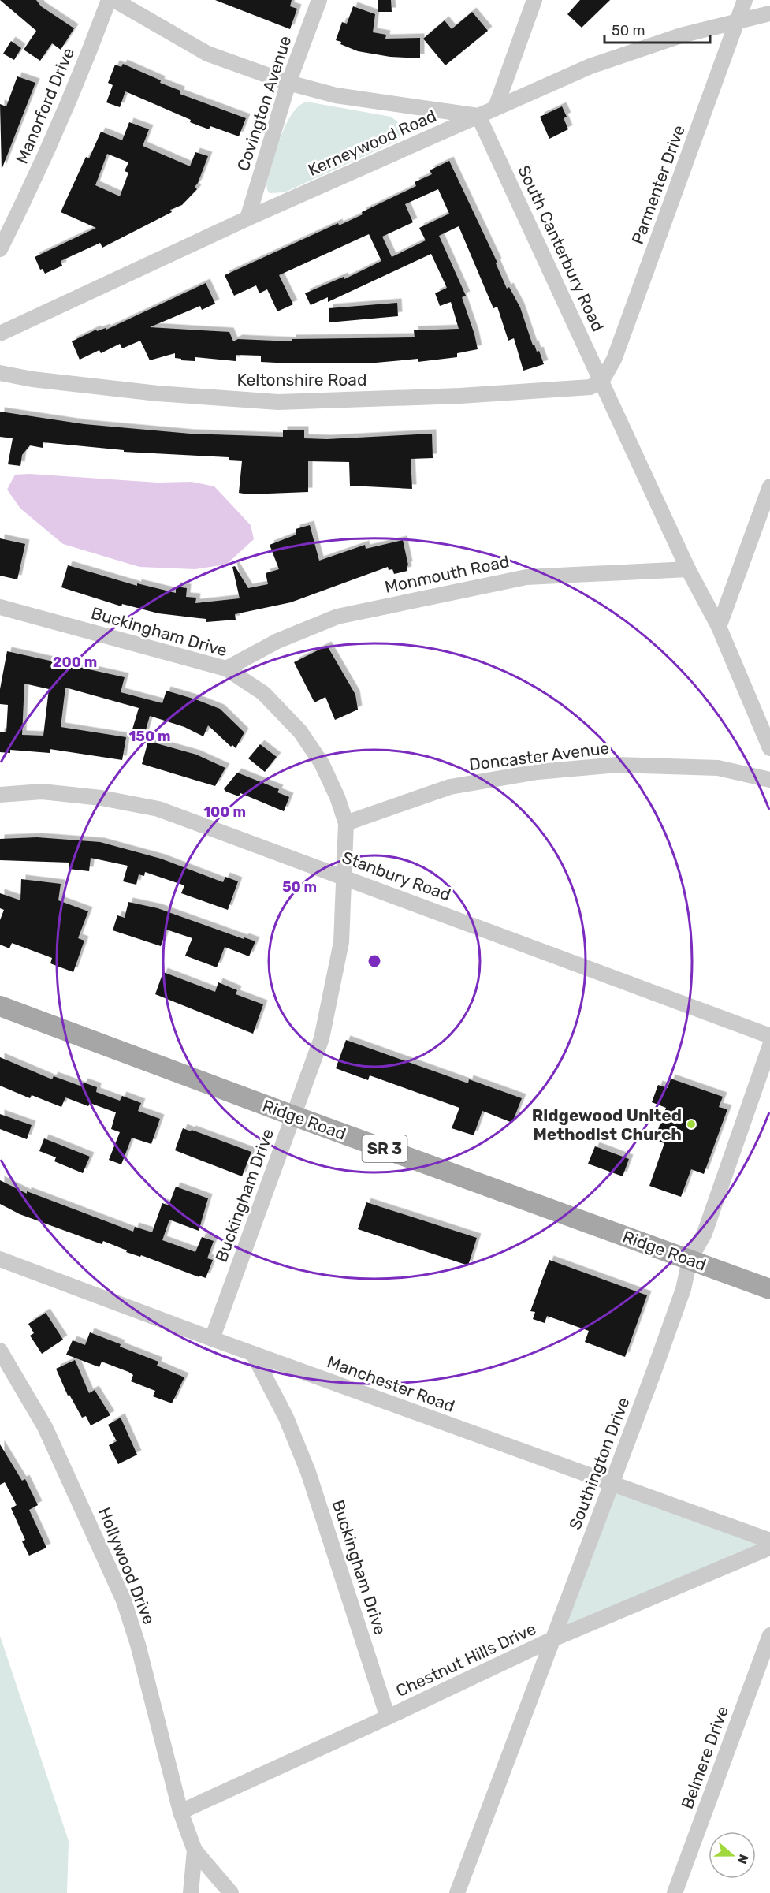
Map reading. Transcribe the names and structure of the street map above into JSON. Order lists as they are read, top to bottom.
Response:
{
  "streets": {
    "main road": ["Ridge Road", "SR 3"],
    "street": [
      "Covington Avenue",
      "Manorford Drive",
      "Kerneywood Road",
      "Parmenter Drive",
      "South Canterbury Road",
      "Keltonshire Road",
      "Monmouth Road",
      "Buckingham Drive",
      "Doncaster Avenue",
      "Stanbury Road",
      "Manchester Road",
      "Southington Drive",
      "Hollywood Drive",
      "Chestnut Hills Drive",
      "Belmere Drive"
    ]
  },
  "crossings": [
    ["Covington Avenue", "Kerneywood Road"],
    ["Kerneywood Road", "Parmenter Drive"],
    ["Kerneywood Road", "South Canterbury Road"],
    ["Parmenter Drive", "South Canterbury Road"],
    ["Parmenter Drive", "Keltonshire Road"],
    ["South Canterbury Road", "Keltonshire Road"],
    ["South Canterbury Road", "Monmouth Road"],
    ["Monmouth Road", "Buckingham Drive"],
    ["Buckingham Drive", "Doncaster Avenue"],
    ["Buckingham Drive", "Stanbury Road"],
    ["Buckingham Drive", "Ridge Road"],
    ["Buckingham Drive", "Manchester Road"],
    ["Buckingham Drive", "Chestnut Hills Drive"],
    ["Ridge Road", "Southington Drive"],
    ["Manchester Road", "Southington Drive"],
    ["Southington Drive", "Chestnut Hills Drive"],
    ["Hollywood Drive", "Chestnut Hills Drive"]
  ],
  "places": ["Ridgewood United Methodist Church"],
  "scale_bar": "50 m",
  "north": "right",
  "rings": [
    "200 m",
    "150 m",
    "100 m",
    "50 m"
  ]
}
